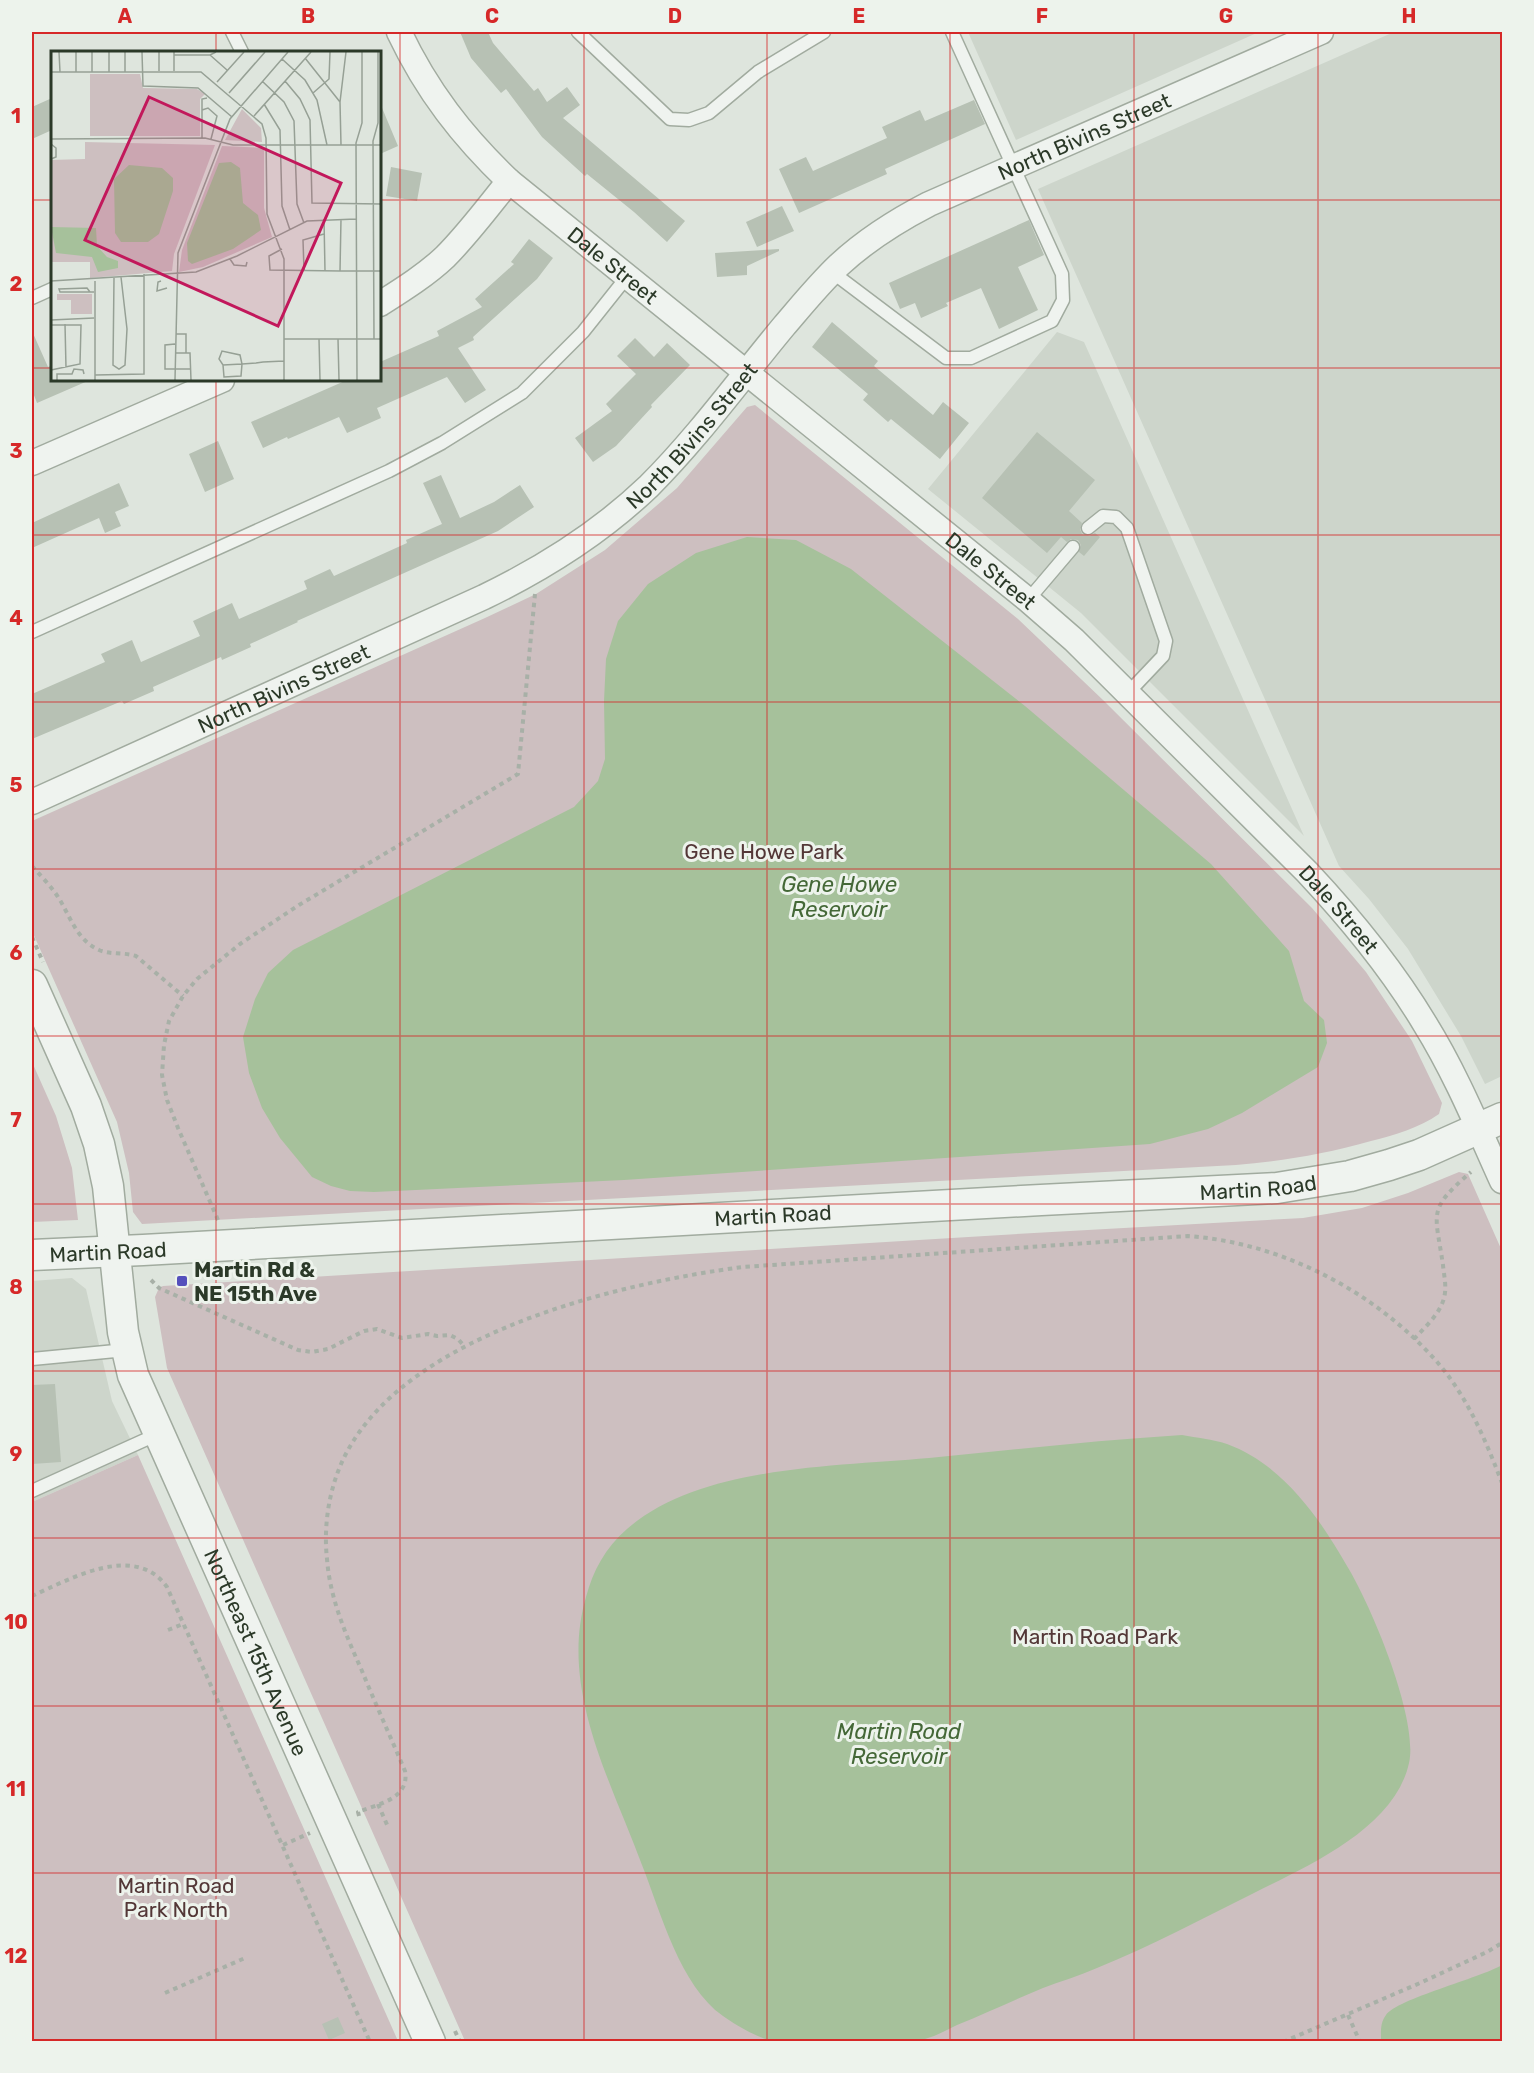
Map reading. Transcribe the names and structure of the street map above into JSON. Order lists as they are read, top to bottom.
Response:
{
  "streets": {
    "street": [
      "North Bivins Street",
      "Dale Street",
      "Martin Road",
      "Northeast 15th Avenue"
    ]
  },
  "crossings": [
    ["North Bivins Street", "Dale Street"],
    ["Dale Street", "Martin Road"],
    ["Martin Road", "Northeast 15th Avenue"]
  ],
  "water": ["Gene Howe Reservoir", "Martin Road Reservoir"],
  "parks": ["Gene Howe Park", "Martin Road Park", "Martin Road Park North"],
  "places": {
    "transit": ["Martin Rd & NE 15th Ave"]
  },
  "grid": {
    "columns": [
      "A",
      "B",
      "C",
      "D",
      "E",
      "F",
      "G",
      "H"
    ],
    "rows": [
      "1",
      "2",
      "3",
      "4",
      "5",
      "6",
      "7",
      "8",
      "9",
      "10",
      "11",
      "12"
    ]
  }
}
